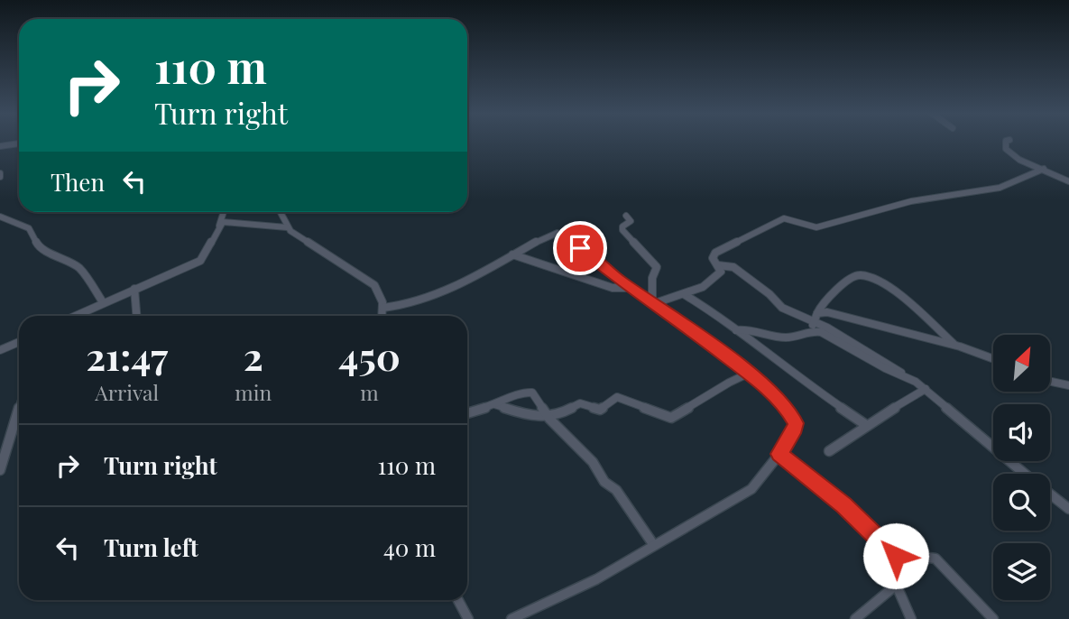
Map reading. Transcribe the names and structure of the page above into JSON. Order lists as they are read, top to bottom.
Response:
{
  "north": "top right",
  "page": {
    "turn": ["110 m", "Turn right"],
    "then": "Then",
    "eta": [
      "21:47",
      "Arrival",
      "2",
      "min",
      "450",
      "m"
    ],
    "list": [
      {
        "name": "Turn right",
        "value": "110 m"
      },
      {
        "name": "Turn left",
        "value": "40 m"
      }
    ]
  }
}
